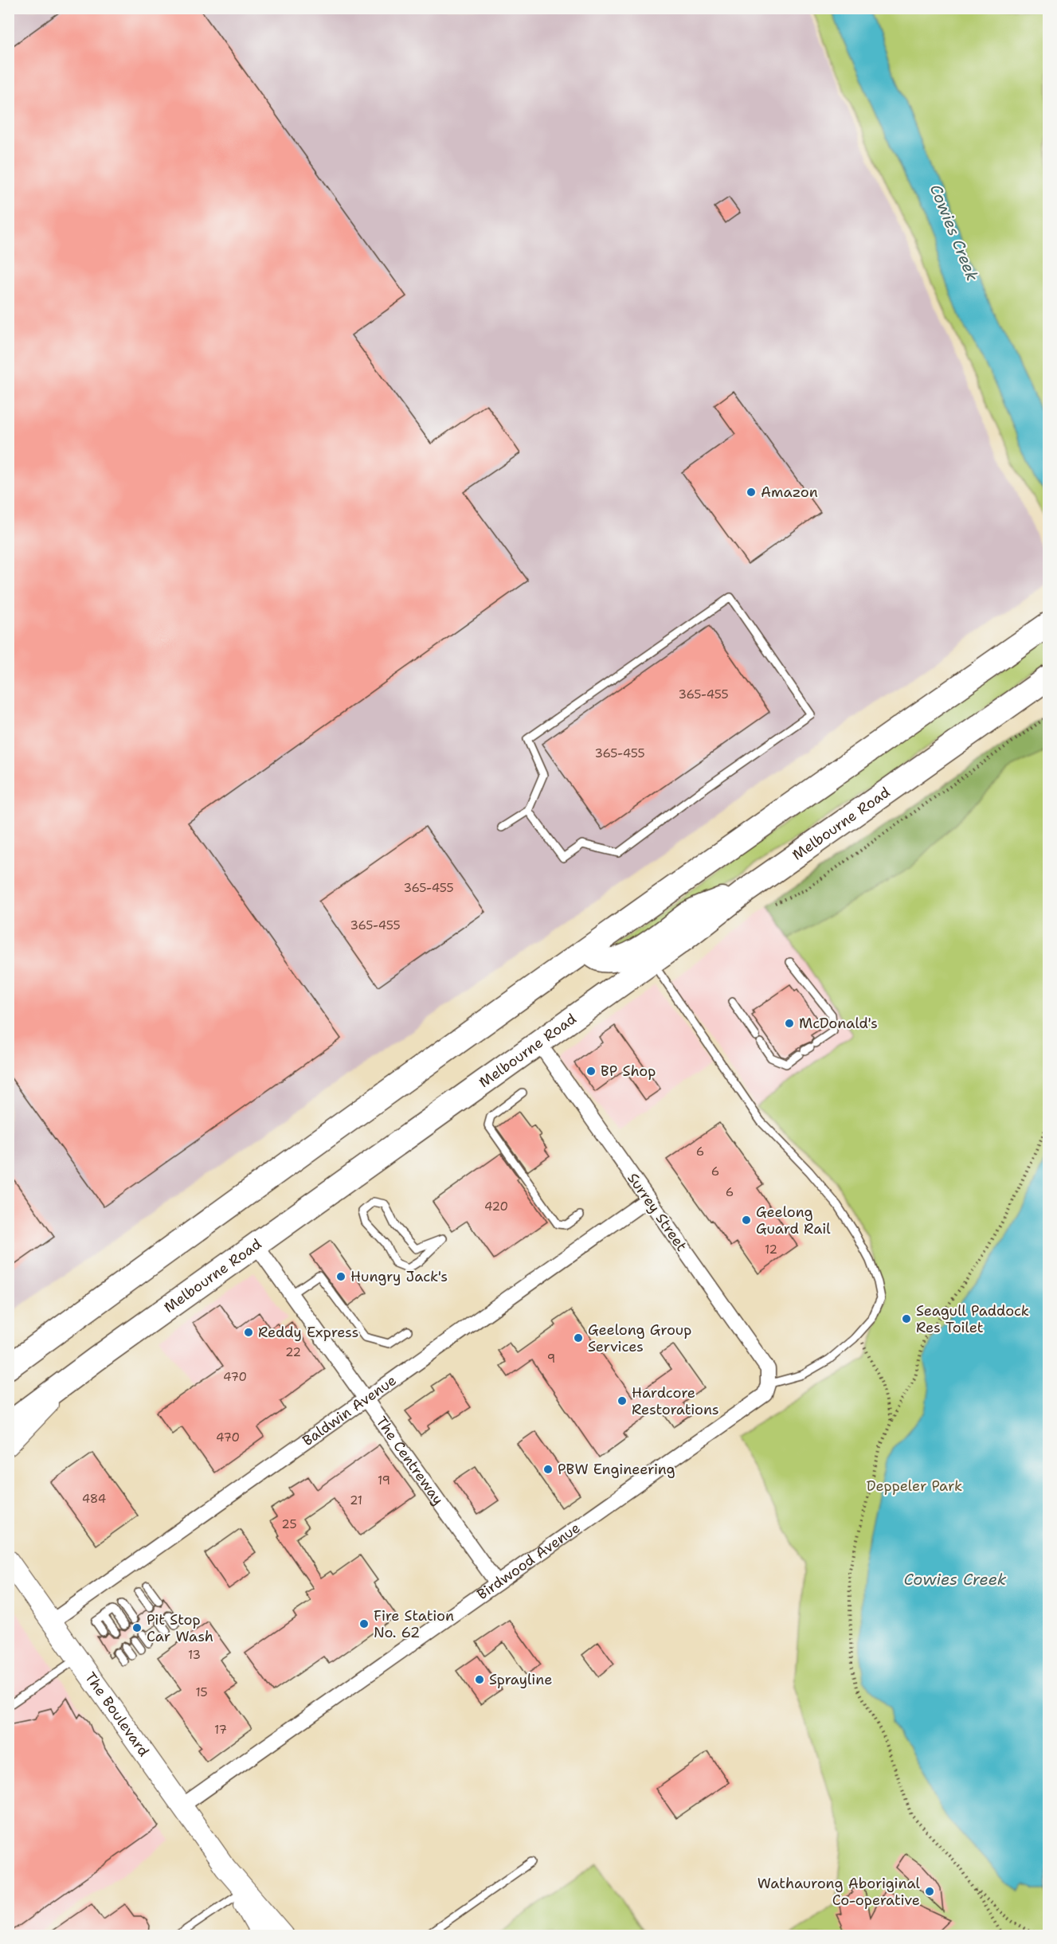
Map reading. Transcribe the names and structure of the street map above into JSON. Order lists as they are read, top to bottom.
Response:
{
  "streets": {
    "highway": ["Melbourne Road"],
    "main road": ["The Boulevard"],
    "street": [
      "Surrey Street",
      "Baldwin Avenue",
      "The Centreway",
      "Birdwood Avenue"
    ]
  },
  "crossings": [
    ["Melbourne Road", "Surrey Street"],
    ["Melbourne Road", "The Centreway"],
    ["Surrey Street", "Baldwin Avenue"],
    ["Surrey Street", "Birdwood Avenue"],
    ["Baldwin Avenue", "The Centreway"],
    ["Baldwin Avenue", "The Boulevard"],
    ["The Centreway", "Birdwood Avenue"],
    ["Birdwood Avenue", "The Boulevard"]
  ],
  "water": ["Cowies Creek"],
  "parks": ["Deppeler Park"],
  "places": [
    "Amazon",
    "McDonald's",
    "BP Shop",
    "Geelong Guard Rail",
    "Hungry Jack's",
    "Seagull Paddock Res Toilet",
    "Reddy Express",
    "Geelong Group Services",
    "Hardcore Restorations",
    "PBW Engineering",
    "Fire Station No. 62",
    "Pit Stop Car Wash",
    "Sprayline",
    "Wathaurong Aboriginal Co-operative"
  ],
  "house_numbers": [
    "365-455",
    "365-455",
    "365-455",
    "365-455",
    "6",
    "6",
    "6",
    "420",
    "12",
    "22",
    "9",
    "470",
    "470",
    "19",
    "484",
    "21",
    "25",
    "13",
    "15",
    "17"
  ]
}
